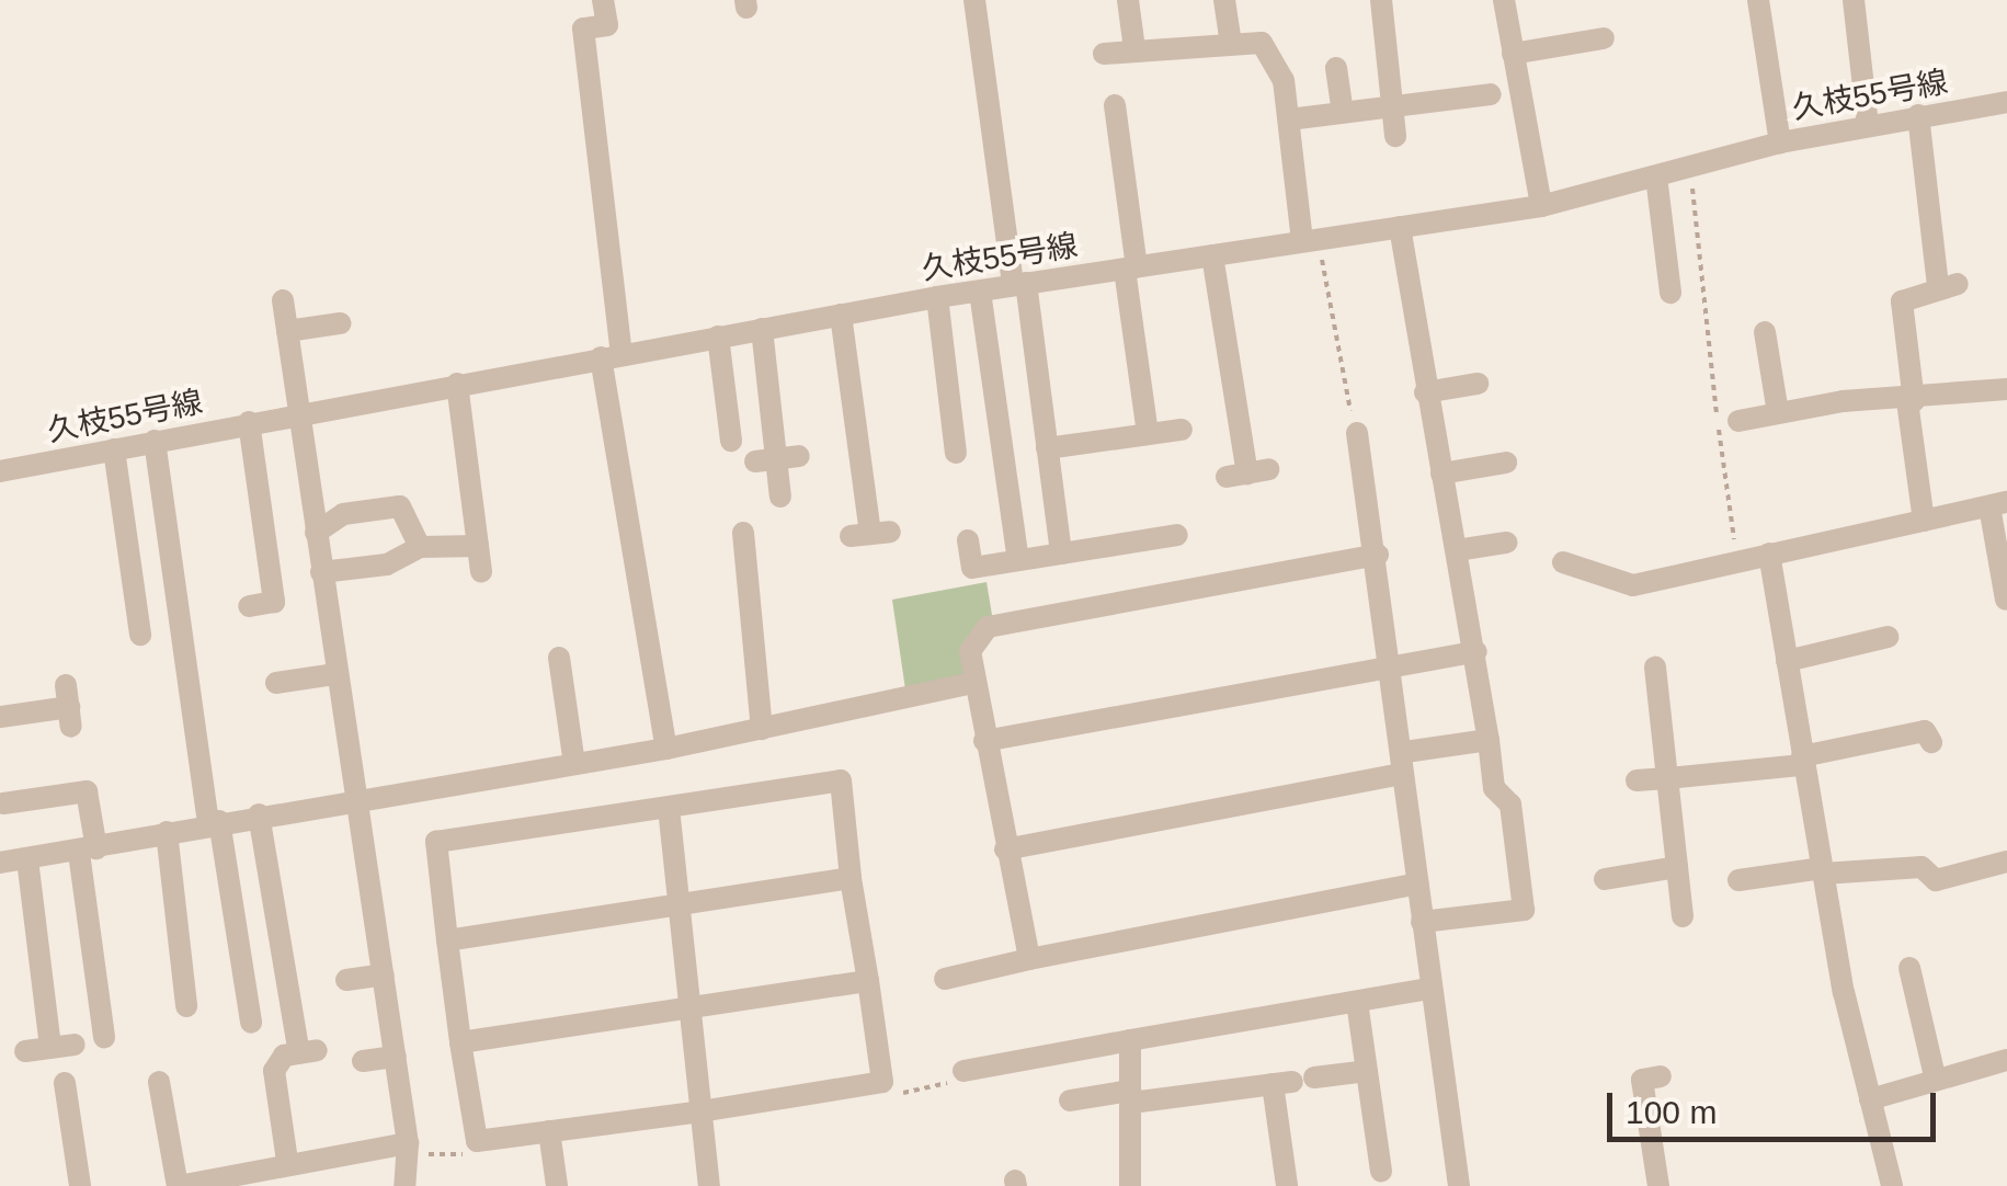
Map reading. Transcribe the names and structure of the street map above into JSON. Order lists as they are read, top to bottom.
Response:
{
  "streets": {
    "street": ["久枝55号線"]
  },
  "scale_bar": "100 m"
}
